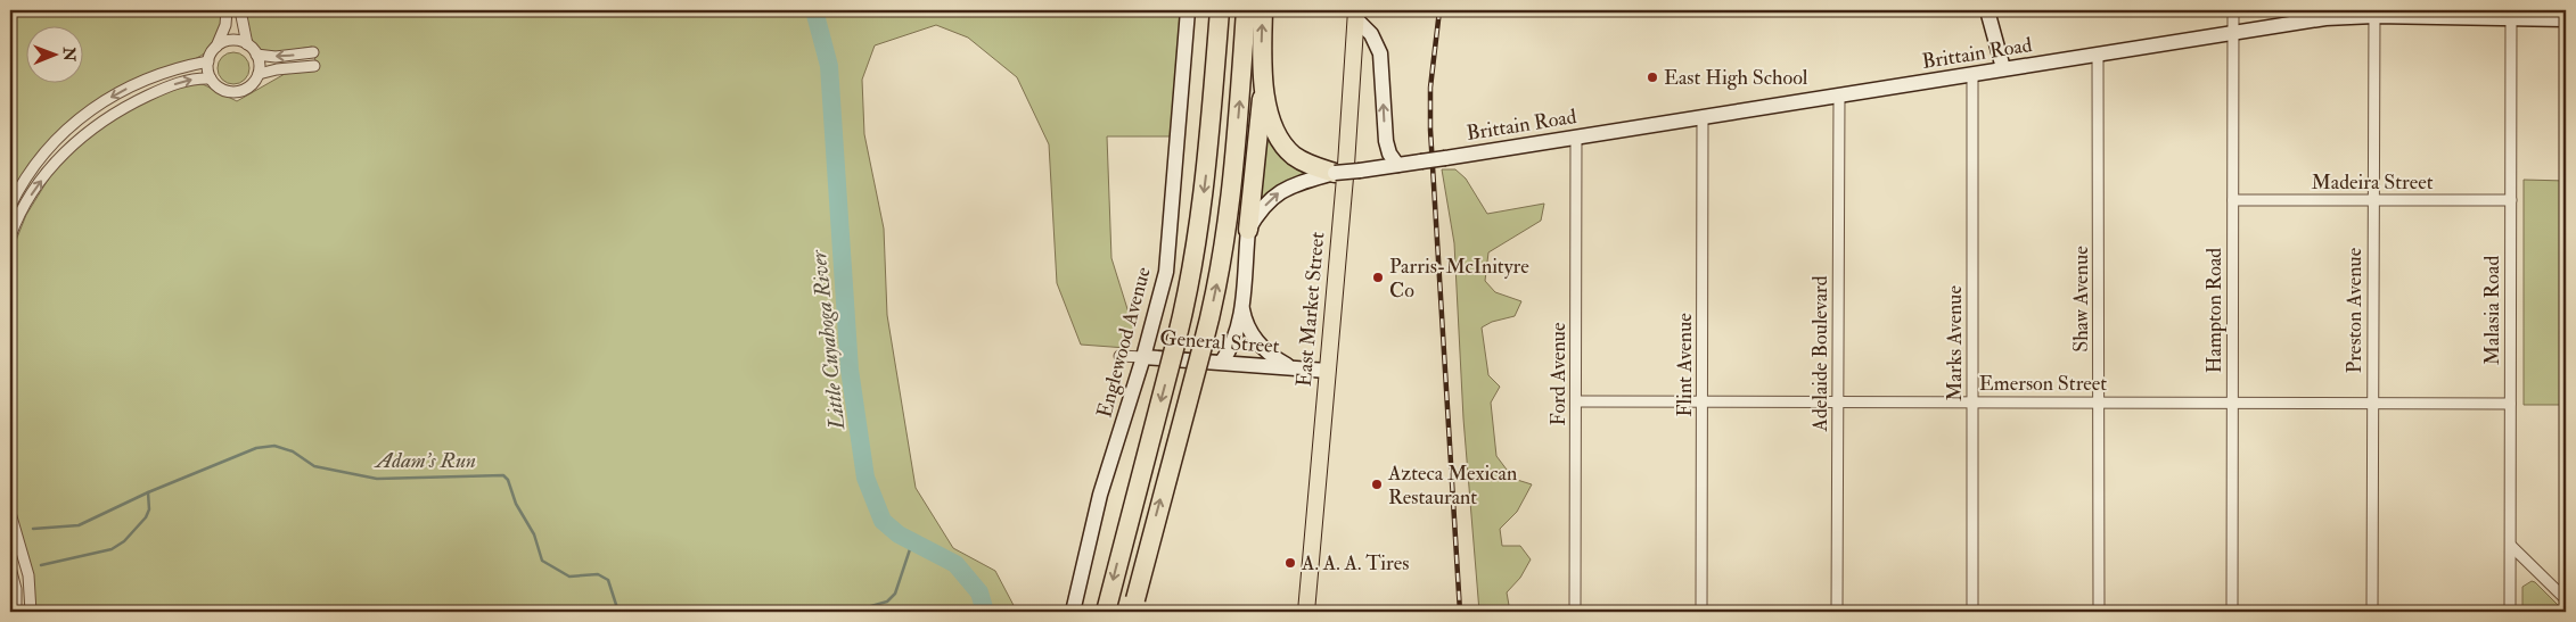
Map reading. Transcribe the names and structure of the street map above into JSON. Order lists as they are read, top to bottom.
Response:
{
  "streets": {
    "main road": [
      "Brittain Road",
      "East Market Street",
      "Englewood Avenue",
      "General Street"
    ],
    "street": [
      "Madeira Street",
      "Shaw Avenue",
      "Hampton Road",
      "Preston Avenue",
      "Malasia Road",
      "Marks Avenue",
      "Adelaide Boulevard",
      "Flint Avenue",
      "Ford Avenue",
      "Emerson Street"
    ]
  },
  "crossings": [
    ["Brittain Road", "Shaw Avenue"],
    ["Brittain Road", "Hampton Road"],
    ["Brittain Road", "Preston Avenue"],
    ["Brittain Road", "Malasia Road"],
    ["Brittain Road", "General Street"],
    ["Brittain Road", "Marks Avenue"],
    ["Brittain Road", "Adelaide Boulevard"],
    ["Brittain Road", "Flint Avenue"],
    ["Brittain Road", "Ford Avenue"],
    ["Madeira Street", "Hampton Road"],
    ["Madeira Street", "Preston Avenue"],
    ["Madeira Street", "Malasia Road"],
    ["Shaw Avenue", "Emerson Street"],
    ["East Market Street", "General Street"],
    ["Hampton Road", "Emerson Street"],
    ["Preston Avenue", "Emerson Street"],
    ["Malasia Road", "Emerson Street"],
    ["Englewood Avenue", "General Street"],
    ["Marks Avenue", "Emerson Street"],
    ["Adelaide Boulevard", "Emerson Street"],
    ["Flint Avenue", "Emerson Street"],
    ["Ford Avenue", "Emerson Street"]
  ],
  "water": ["Little Cuyahoga River", "Adam's Run"],
  "places": [
    "East High School",
    "Parris-McInityre Co",
    "Azteca Mexican Restaurant",
    "A. A. A. Tires"
  ],
  "north": "right"
}
